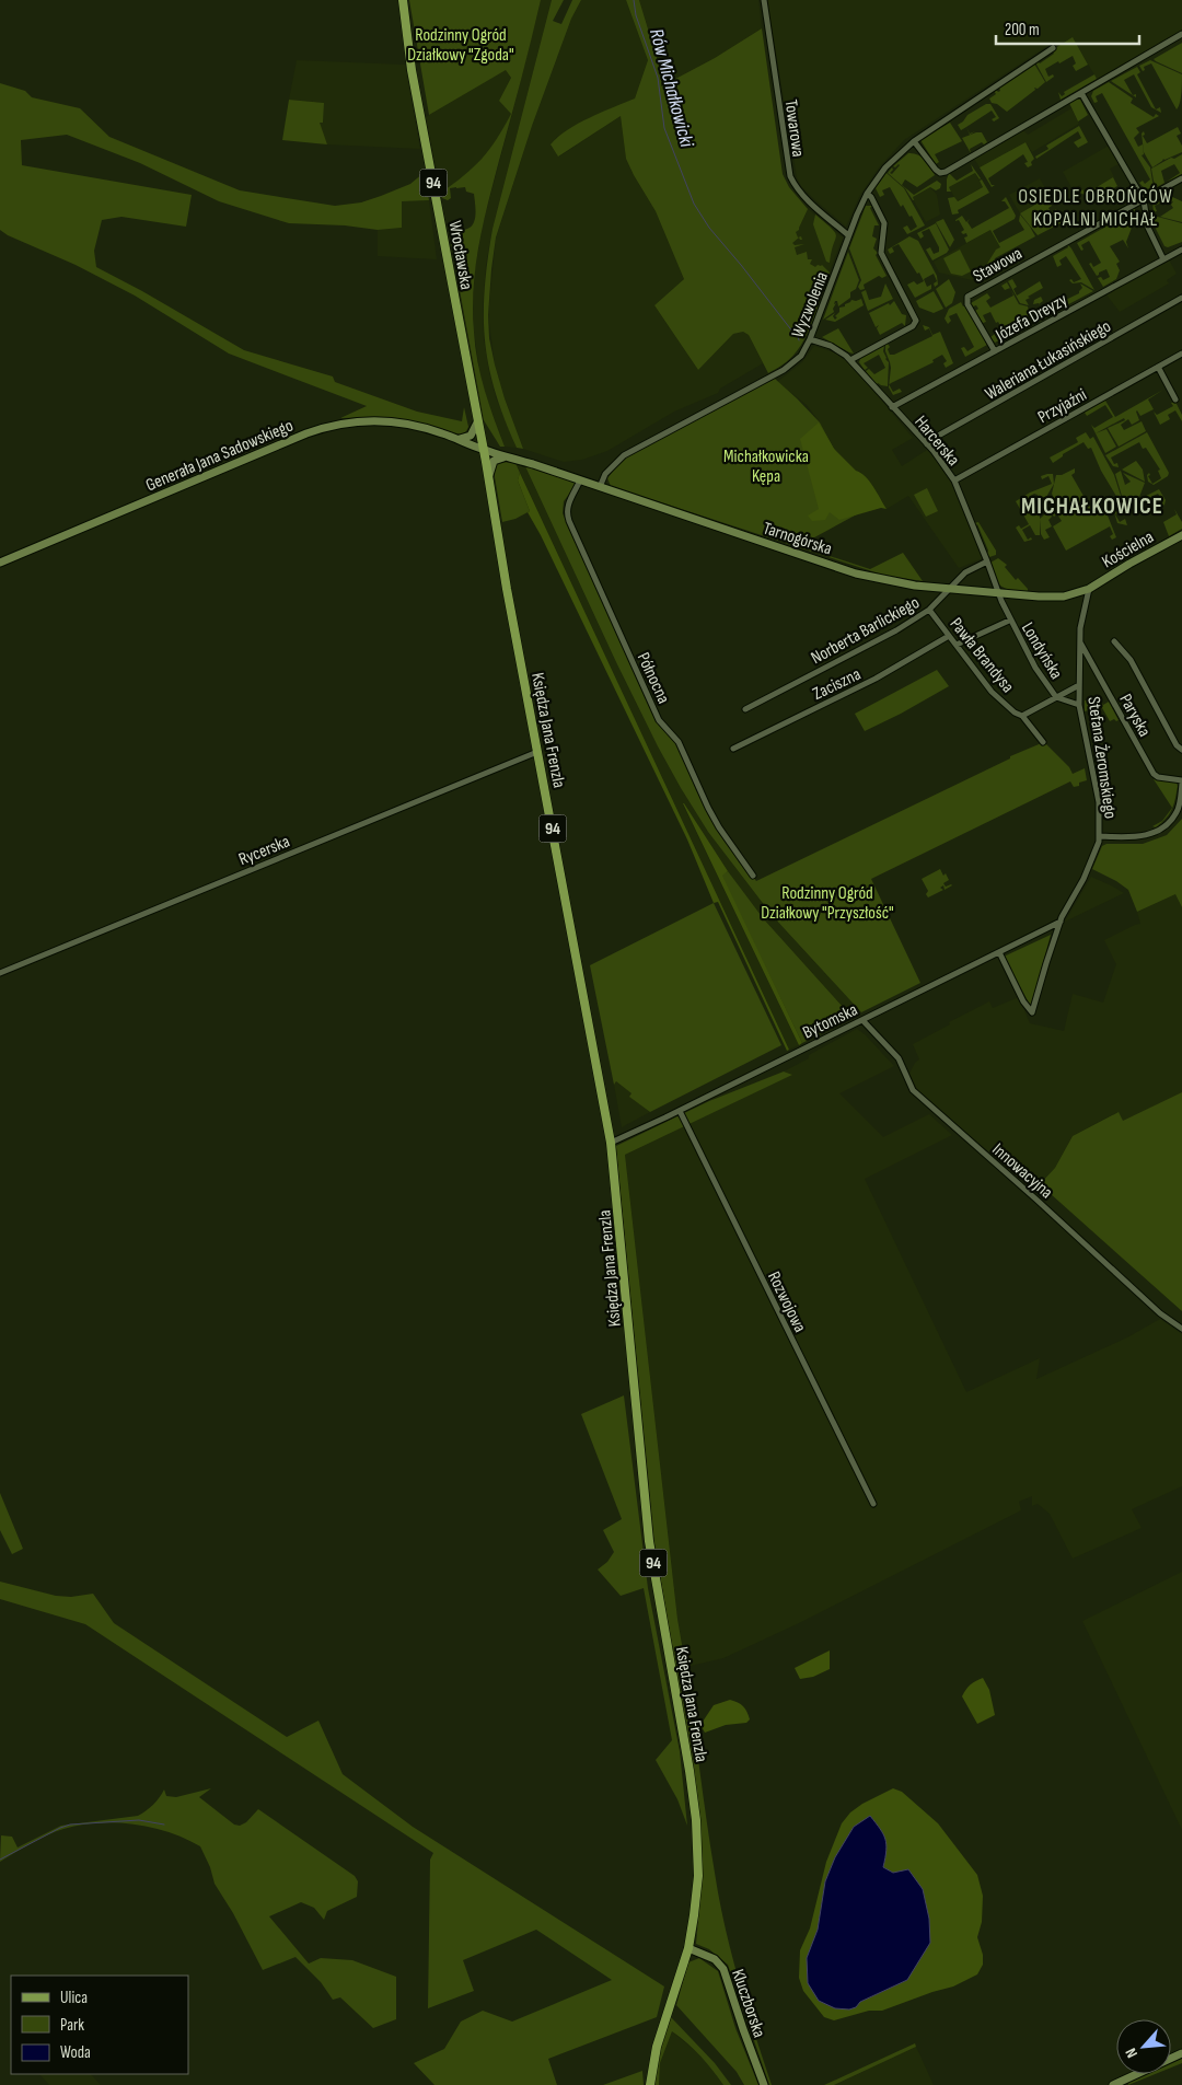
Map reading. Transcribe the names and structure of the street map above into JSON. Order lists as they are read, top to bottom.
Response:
{
  "streets": {
    "main road": ["94", "Wrocławska", "Księdza Jana Frenzla"],
    "street": [
      "Towarowa",
      "Stawowa",
      "Wyzwolenia",
      "Józefa Dreyzy",
      "Waleriana Łukasińskiego",
      "Przyjaźni",
      "Harcerska",
      "Generała Jana Sadowskiego",
      "Tarnogórska",
      "Kościelna",
      "Norberta Barlickiego",
      "Londyńska",
      "Pawła Brandysa",
      "Północna",
      "Zaciszna",
      "Paryska",
      "Stefana Żeromskiego",
      "Rycerska",
      "Bytomska",
      "Innowacyjna",
      "Rozwojowa",
      "Kluczborska"
    ]
  },
  "crossings": [
    ["Towarowa", "Wyzwolenia"],
    ["Wrocławska", "Generała Jana Sadowskiego"],
    ["Wrocławska", "Tarnogórska"],
    ["Wrocławska", "Księdza Jana Frenzla"],
    ["Stawowa", "Józefa Dreyzy"],
    ["Wyzwolenia", "Harcerska"],
    ["Wyzwolenia", "Tarnogórska"],
    ["Józefa Dreyzy", "Harcerska"],
    ["Waleriana Łukasińskiego", "Harcerska"],
    ["Przyjaźni", "Harcerska"],
    ["Harcerska", "Tarnogórska"],
    ["Harcerska", "Norberta Barlickiego"],
    ["Harcerska", "Londyńska"],
    ["Generała Jana Sadowskiego", "Tarnogórska"],
    ["Generała Jana Sadowskiego", "Księdza Jana Frenzla"],
    ["Tarnogórska", "Kościelna"],
    ["Tarnogórska", "Norberta Barlickiego"],
    ["Tarnogórska", "Londyńska"],
    ["Tarnogórska", "Północna"],
    ["Tarnogórska", "Księdza Jana Frenzla"],
    ["Tarnogórska", "Stefana Żeromskiego"],
    ["Kościelna", "Stefana Żeromskiego"],
    ["Norberta Barlickiego", "Pawła Brandysa"],
    ["Londyńska", "Stefana Żeromskiego"],
    ["Pawła Brandysa", "Zaciszna"],
    ["Paryska", "Stefana Żeromskiego"],
    ["Księdza Jana Frenzla", "Rycerska"],
    ["Księdza Jana Frenzla", "Bytomska"],
    ["Księdza Jana Frenzla", "Kluczborska"],
    ["Stefana Żeromskiego", "Bytomska"],
    ["Bytomska", "Innowacyjna"],
    ["Bytomska", "Rozwojowa"]
  ],
  "districts": ["OSIEDLE OBROŃCÓW KOPALNI MICHAŁ", "MICHAŁKOWICE"],
  "water": ["Rów Michałkowicki"],
  "parks": ["Rodzinny Ogród Działkowy \"Zgoda\"", "Michałkowicka Kępa", "Rodzinny Ogród Działkowy \"Przyszłość\""],
  "legend": ["Ulica", "Park", "Woda"],
  "scale_bar": "200 m",
  "north": "bottom left"
}
